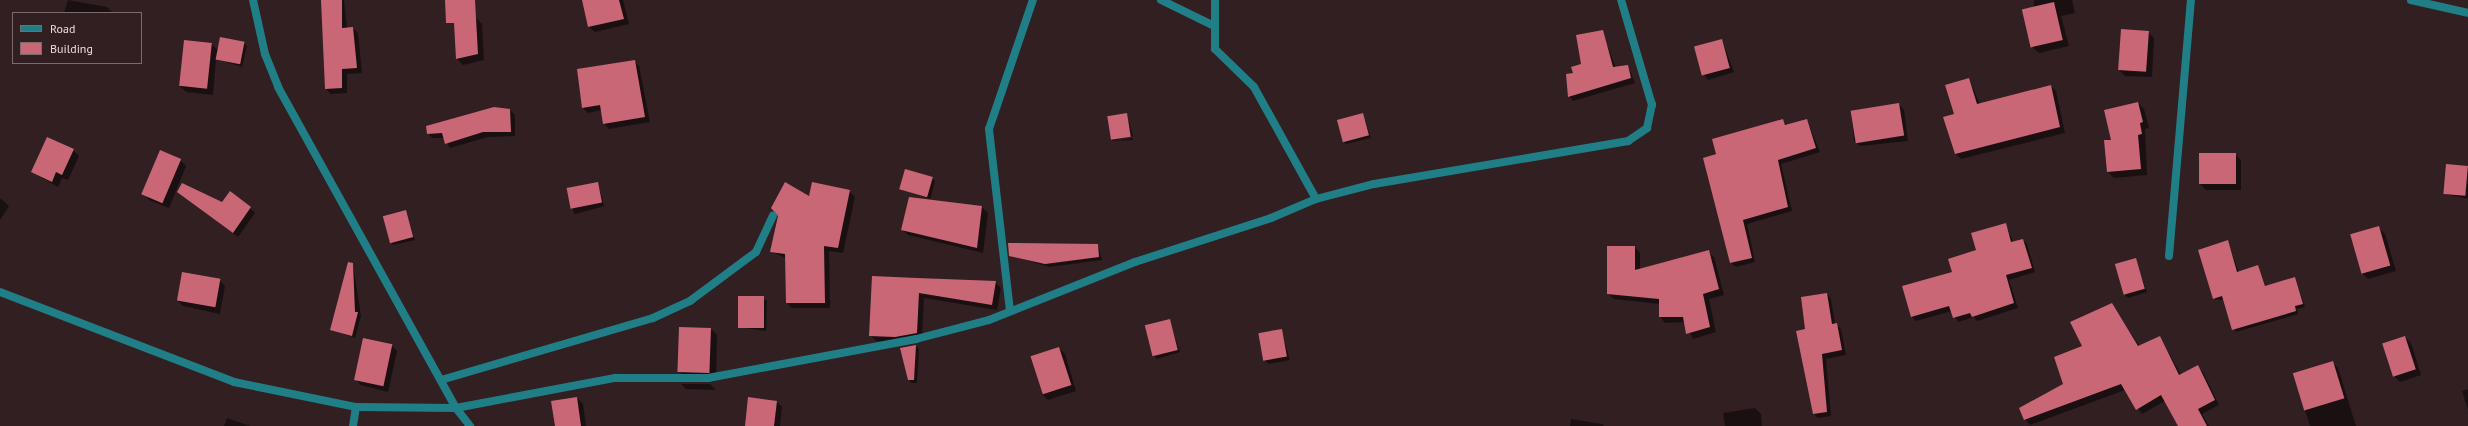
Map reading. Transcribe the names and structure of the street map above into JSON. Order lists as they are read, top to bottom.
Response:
{
  "legend": ["Road", "Building"]
}
